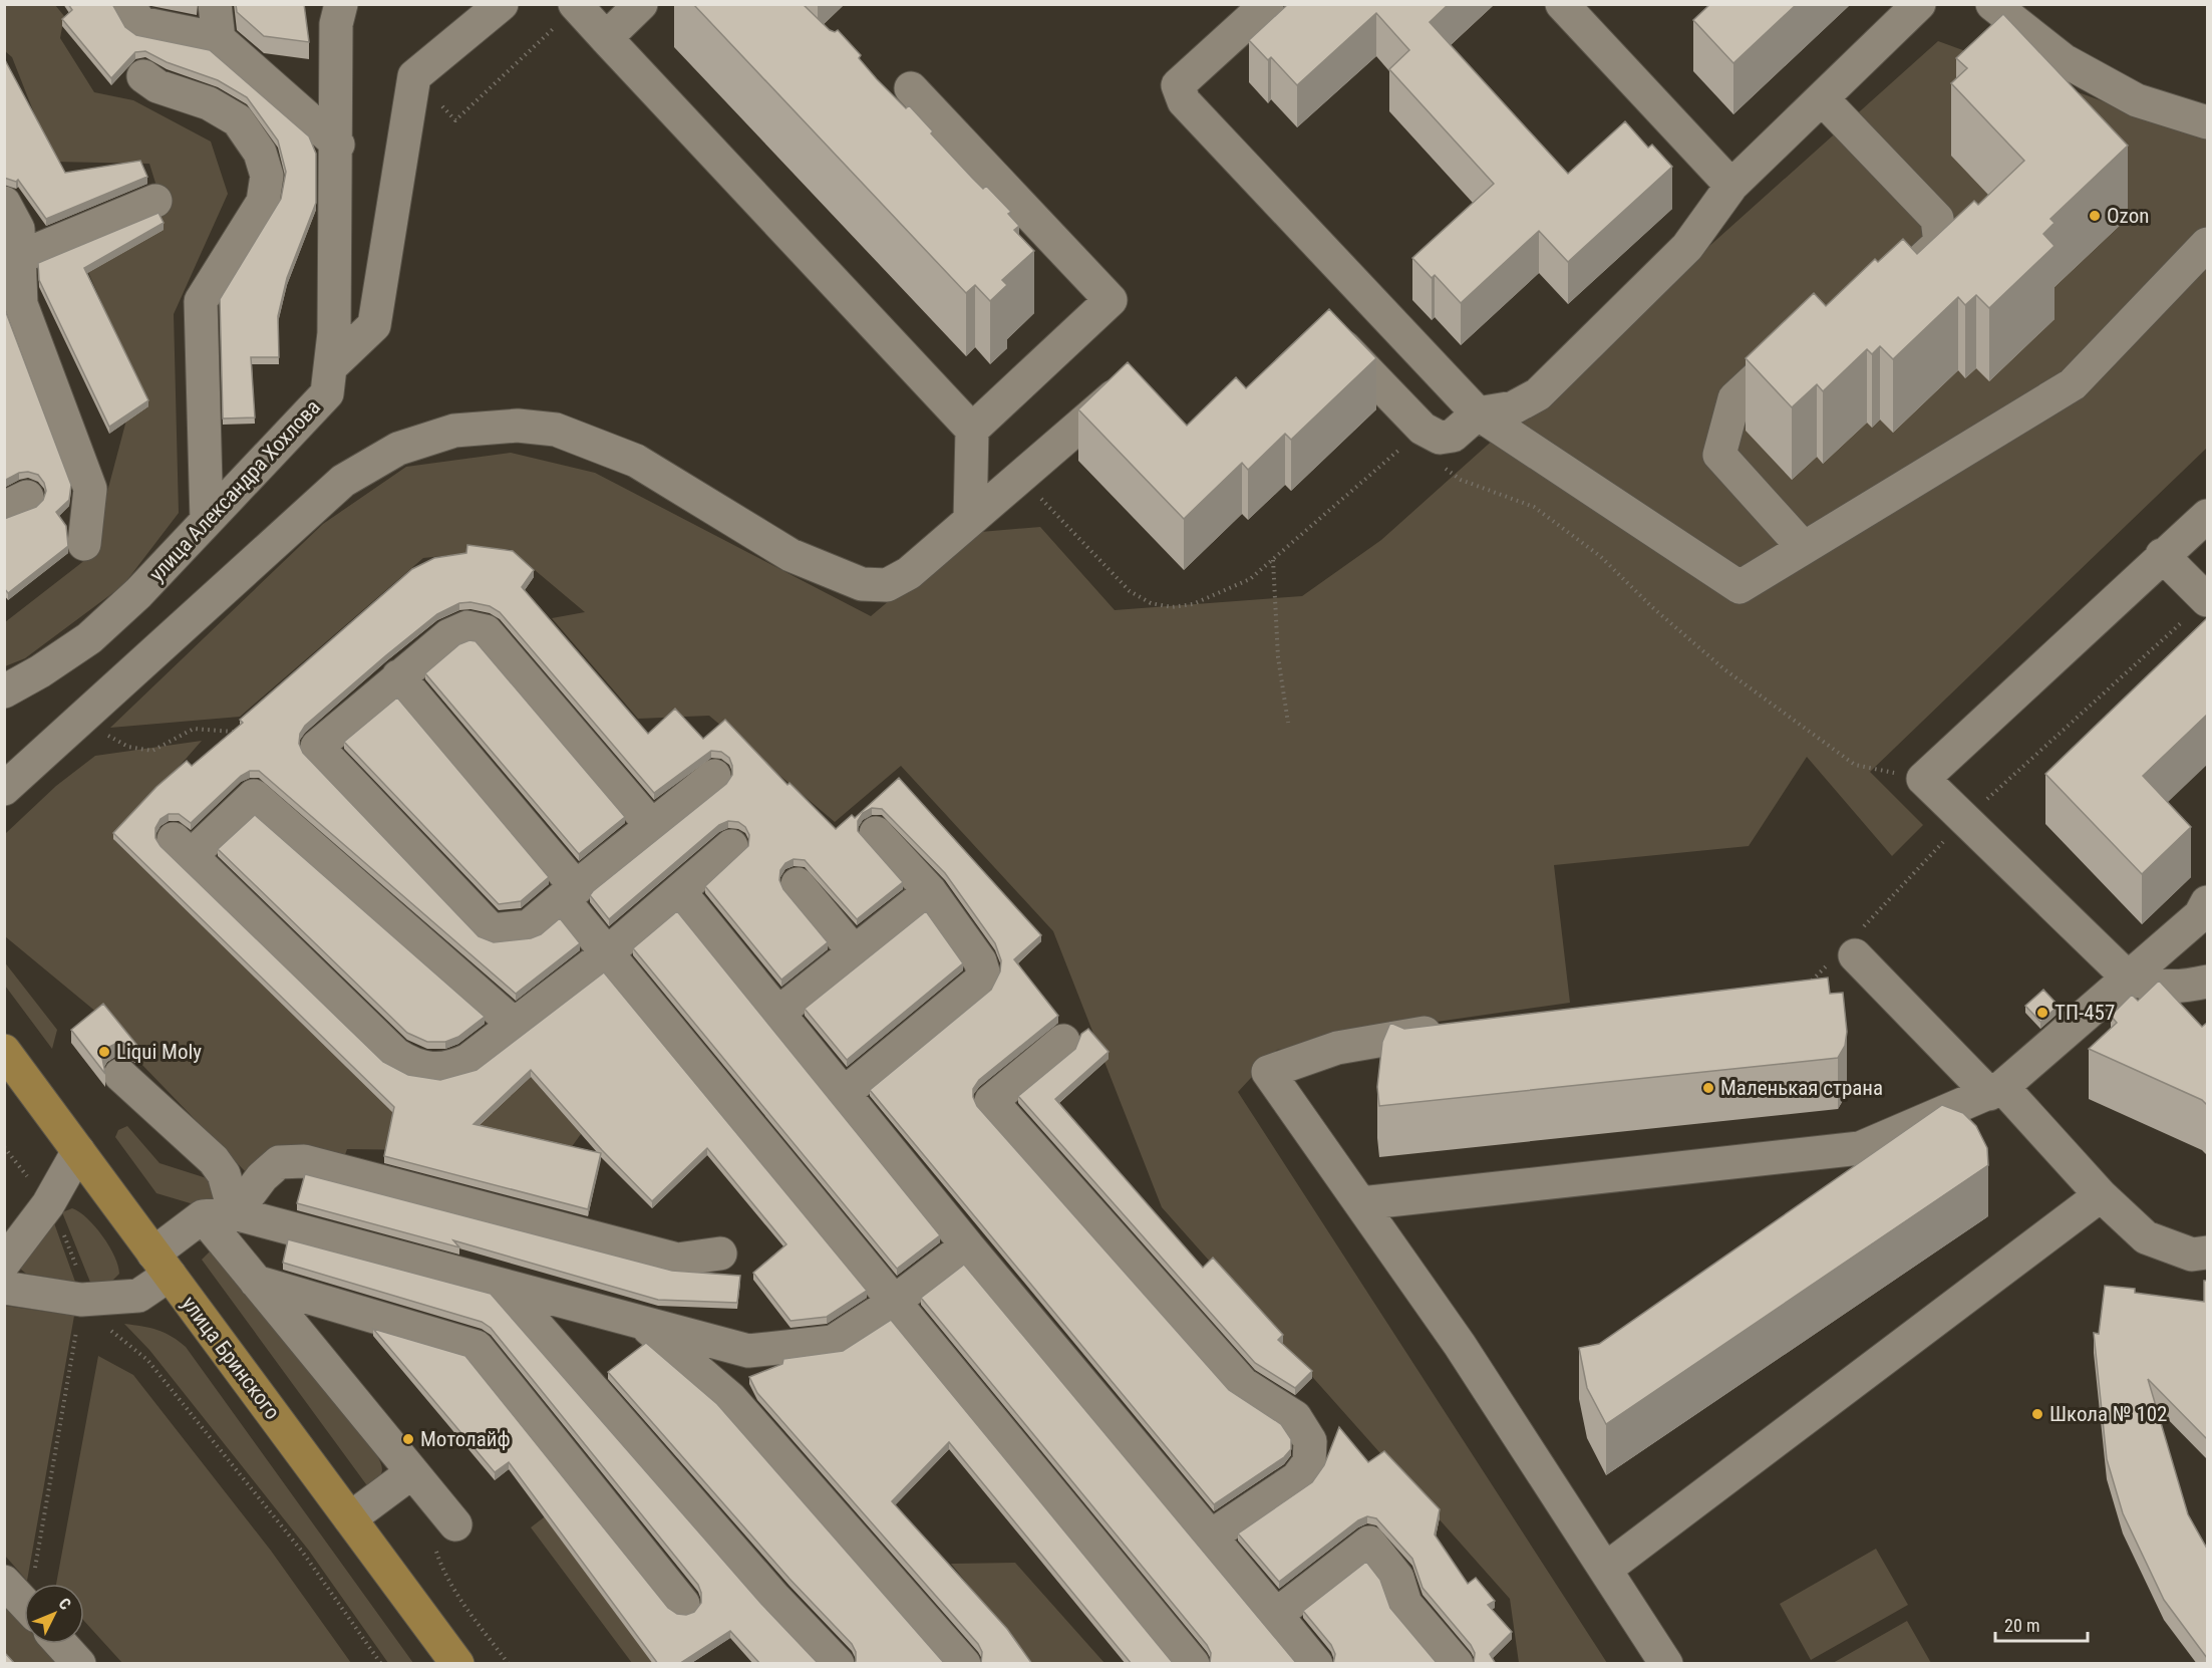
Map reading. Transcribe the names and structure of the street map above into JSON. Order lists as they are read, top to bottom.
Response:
{
  "streets": {
    "main road": ["улица Бринского"],
    "street": ["улица Александра Хохлова"]
  },
  "places": [
    "Ozon",
    "ТП-457",
    "Liqui Moly",
    "Маленькая страна",
    "Школа № 102",
    "Мотолайф"
  ],
  "scale_bar": "20 m",
  "north": "top right"
}
